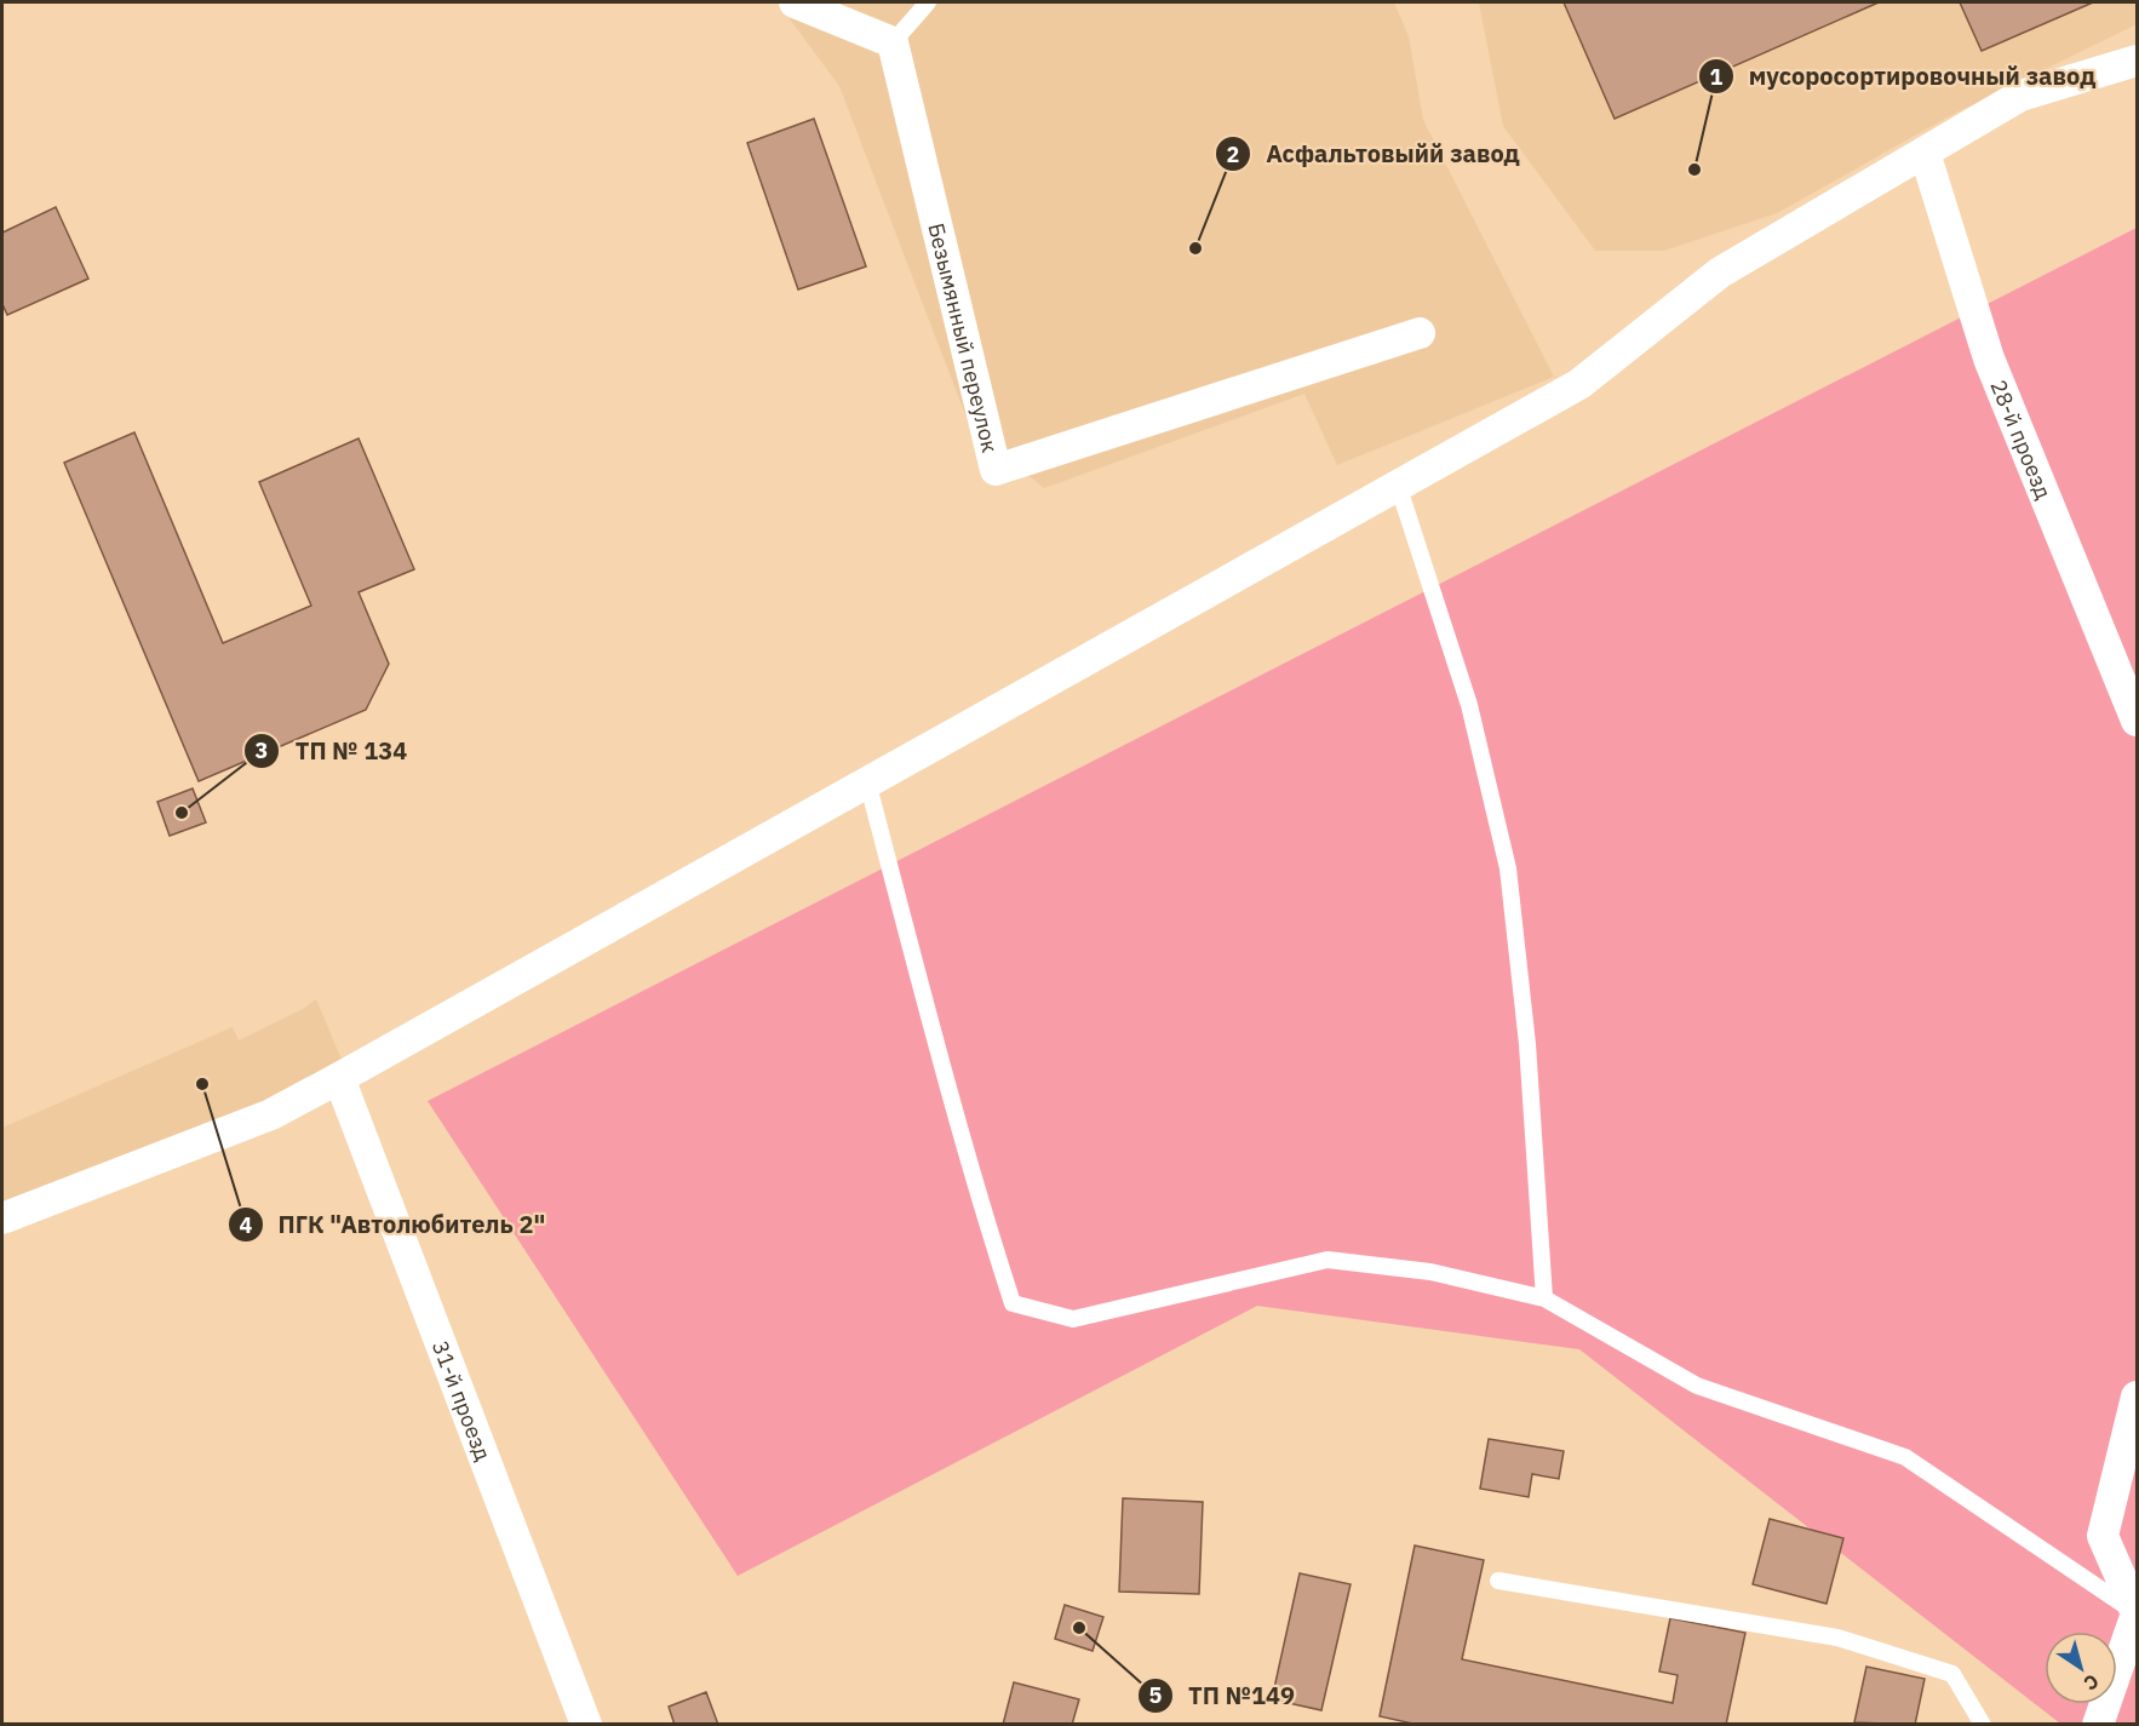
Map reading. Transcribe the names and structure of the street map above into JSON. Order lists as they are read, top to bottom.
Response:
{
  "streets": {
    "street": ["Безымянный переулок", "28-й проезд", "31-й проезд"]
  },
  "places": [
    "мусоросортировочный завод",
    "Асфальтовыйй завод",
    "ТП № 134",
    "ПГК \"Автолюбитель 2\"",
    "ТП №149"
  ],
  "north": "bottom right"
}
